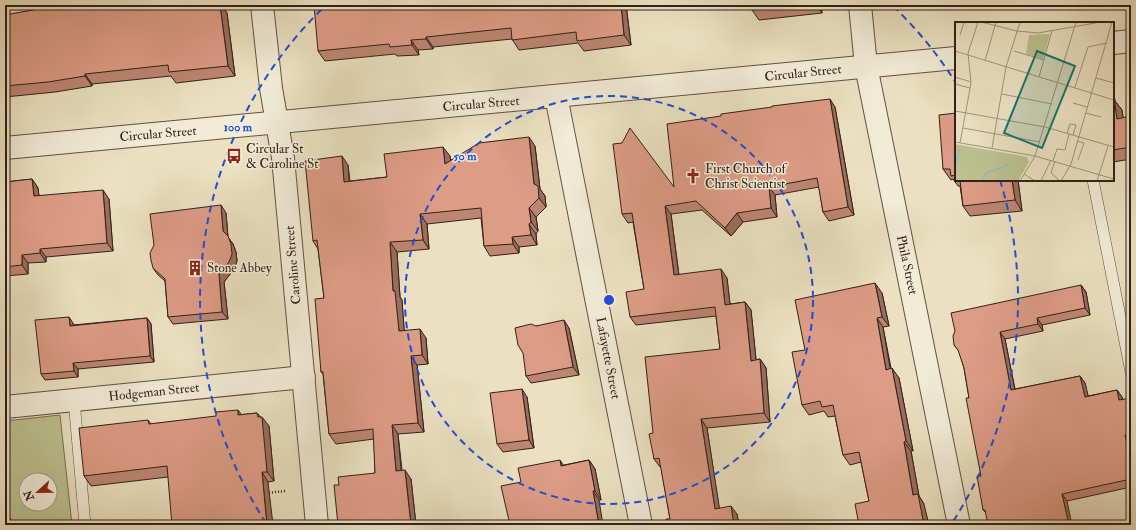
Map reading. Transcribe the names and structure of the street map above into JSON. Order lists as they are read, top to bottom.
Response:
{
  "streets": {
    "street": [
      "Circular Street",
      "Caroline Street",
      "Phila Street",
      "Lafayette Street",
      "Hodgeman Street"
    ]
  },
  "crossings": [
    ["Circular Street", "Caroline Street"],
    ["Circular Street", "Phila Street"],
    ["Circular Street", "Lafayette Street"],
    ["Caroline Street", "Hodgeman Street"]
  ],
  "places": {
    "bus stop": ["Circular St & Caroline St"],
    "church": ["First Church of Christ Scientist"],
    "building": ["Stone Abbey"]
  },
  "north": "left",
  "rings": ["100 m", "50 m"]
}
